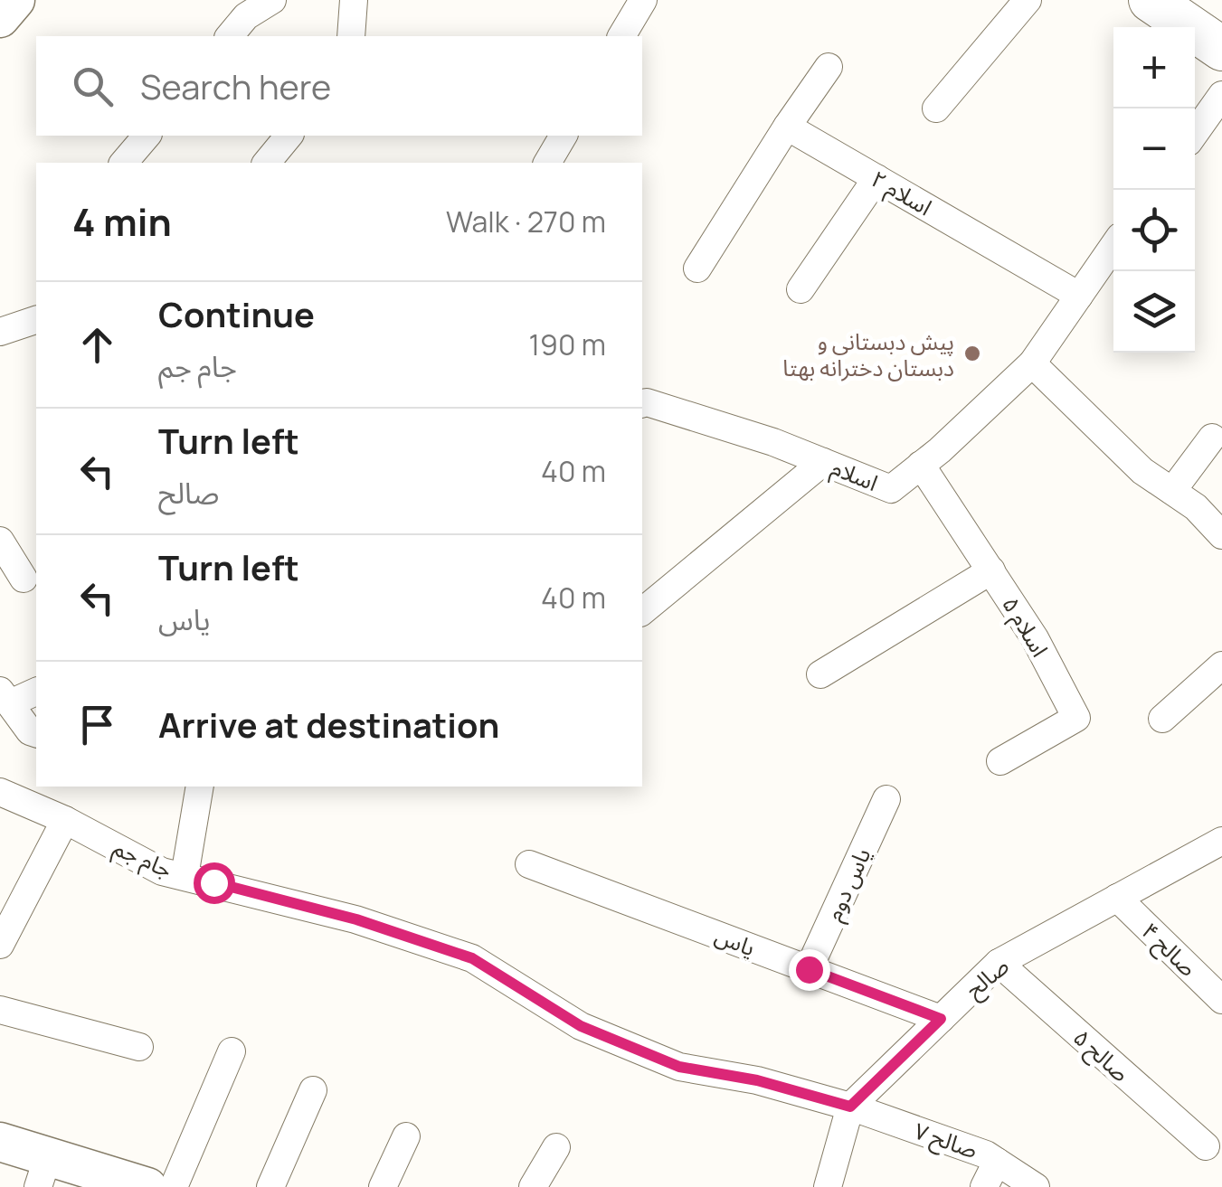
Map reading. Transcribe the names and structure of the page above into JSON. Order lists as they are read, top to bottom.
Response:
{
  "streets": {
    "street": [
      "اسلام ۲",
      "اسلام",
      "اسلام ۵",
      "جام جم",
      "یاس دوم",
      "یاس",
      "صالح ۴",
      "صالح",
      "صالح ۵",
      "صالح ۷"
    ]
  },
  "crossings": [
    ["اسلام ۲", "اسلام"],
    ["اسلام", "اسلام ۵"],
    ["جام جم", "صالح"],
    ["جام جم", "صالح ۷"],
    ["یاس دوم", "یاس"],
    ["یاس", "صالح"],
    ["صالح ۴", "صالح"],
    ["صالح", "صالح ۵"],
    ["صالح", "صالح ۷"]
  ],
  "places": ["پیش دبستانی و دبستان دخترانه بهتا"],
  "page": {
    "map_buttons": ["+", "−"],
    "search": "Search here",
    "heading": ["4 min", "Walk · 270 m"],
    "list": [
      ["Continue", "جام جم", "190 m"],
      ["Turn left", "صالح", "40 m"],
      ["Turn left", "یاس", "40 m"],
      "Arrive at destination"
    ]
  }
}
